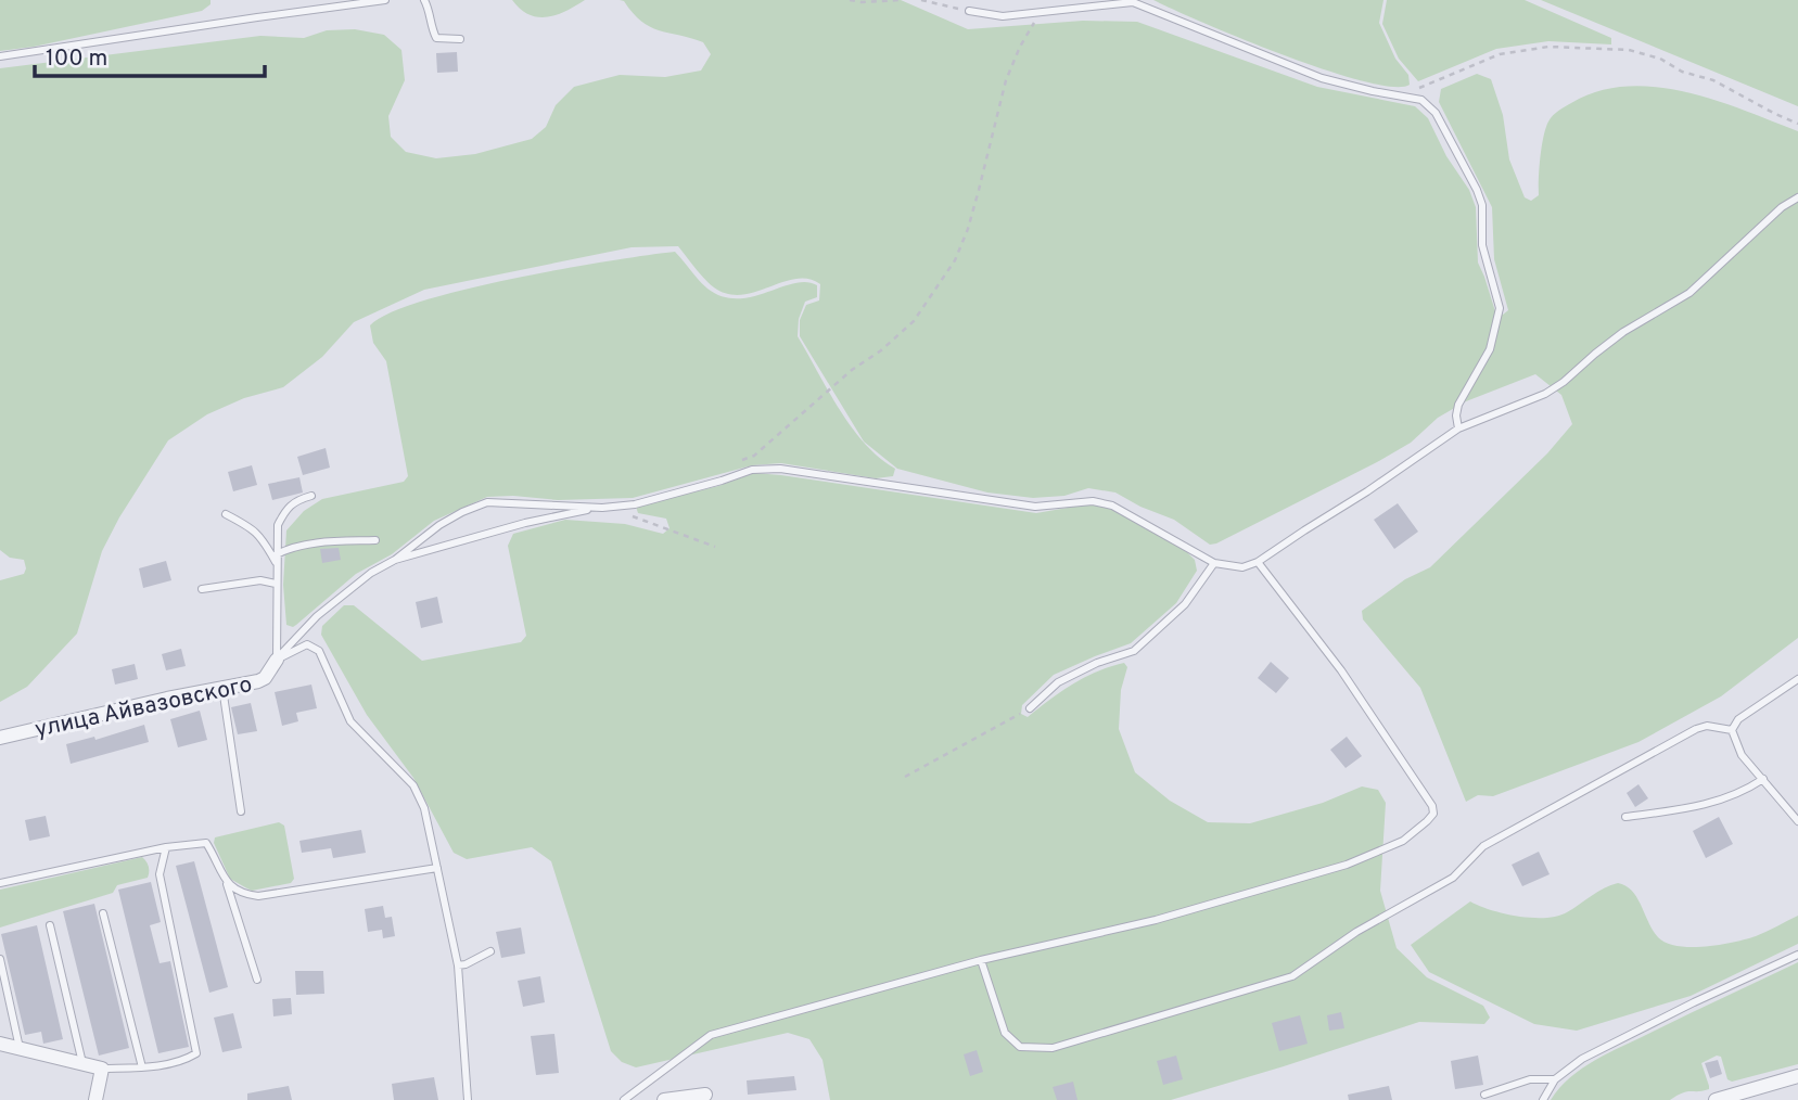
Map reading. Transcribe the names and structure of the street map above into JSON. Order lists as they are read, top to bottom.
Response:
{
  "streets": {
    "street": ["улица Айвазовского"]
  },
  "scale_bar": "100 m"
}
